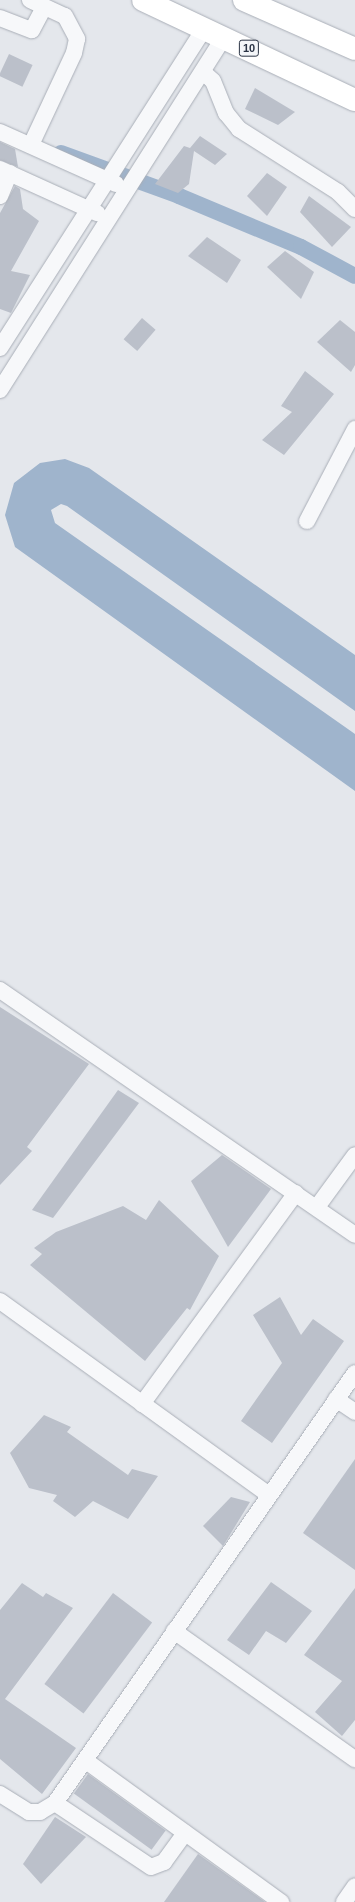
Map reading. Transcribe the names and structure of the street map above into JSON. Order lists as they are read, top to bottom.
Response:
{
  "streets": {
    "highway": ["10"]
  }
}
